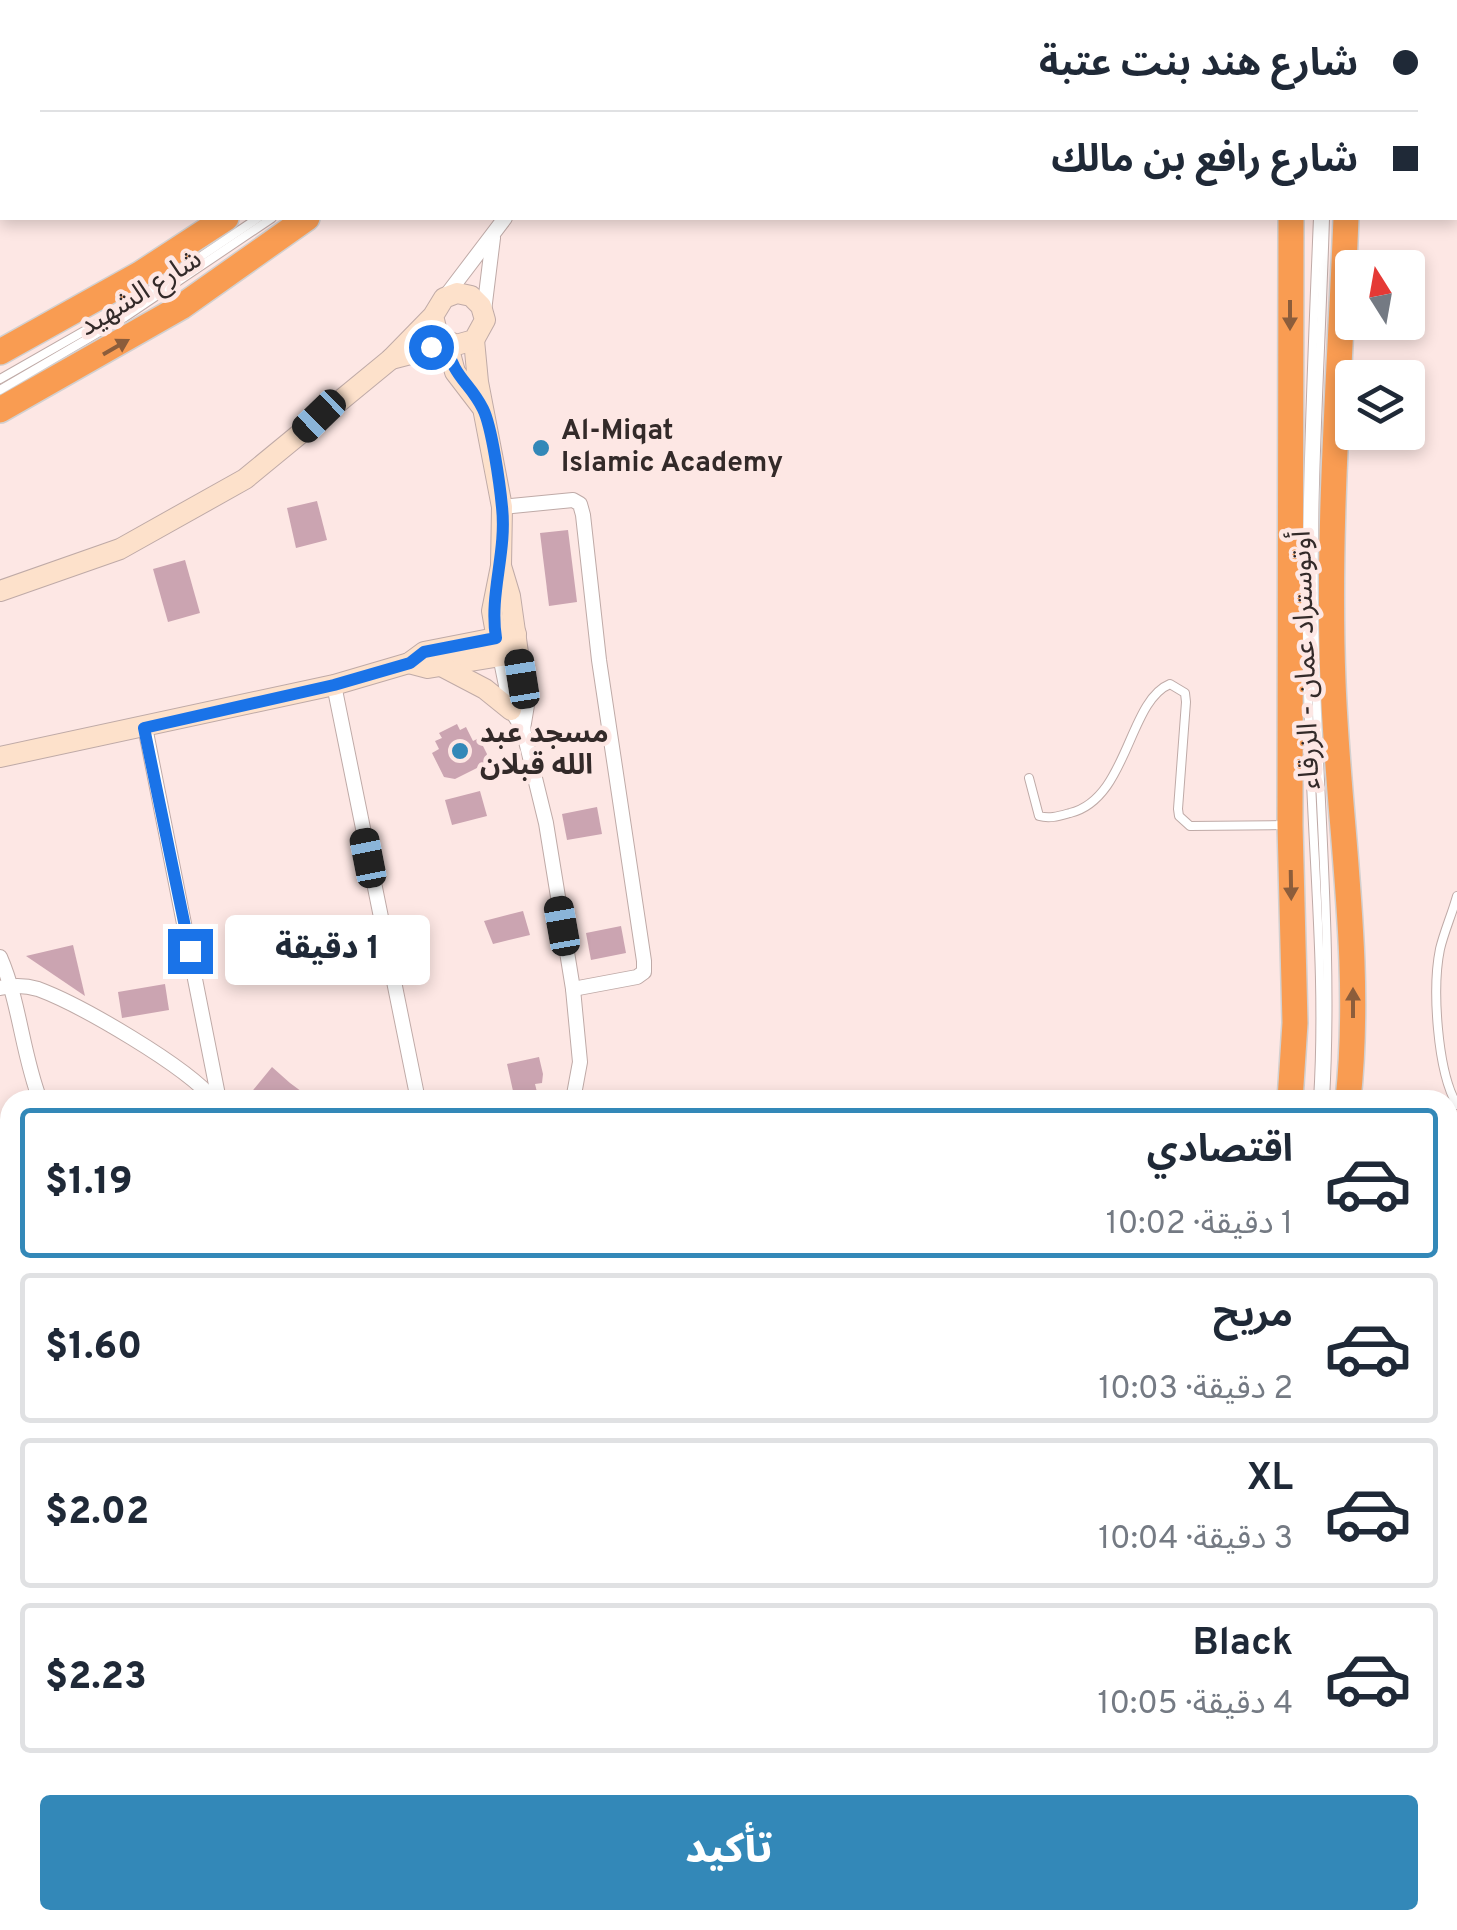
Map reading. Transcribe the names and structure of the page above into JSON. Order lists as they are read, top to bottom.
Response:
{
  "streets": {
    "highway": ["شارع الشهيد", "أوتوستراد عمان - الزرقاء"]
  },
  "places": ["Al-Miqat Islamic Academy", "مسجد عبد الله قبلان"],
  "north": "top",
  "page": {
    "banner": ["شارع هند بنت عتبة", "شارع رافع بن مالك"],
    "bubble": "1 دقيقة",
    "list": [
      {
        "name": "اقتصادي",
        "note": "1 دقيقة · 10:02",
        "value": "$1.19"
      },
      {
        "name": "مريح",
        "note": "2 دقيقة · 10:03",
        "value": "$1.60"
      },
      {
        "name": "XL",
        "note": "3 دقيقة · 10:04",
        "value": "$2.02"
      },
      {
        "name": "Black",
        "note": "4 دقيقة · 10:05",
        "value": "$2.23"
      }
    ],
    "buttons": "تأكيد"
  }
}
